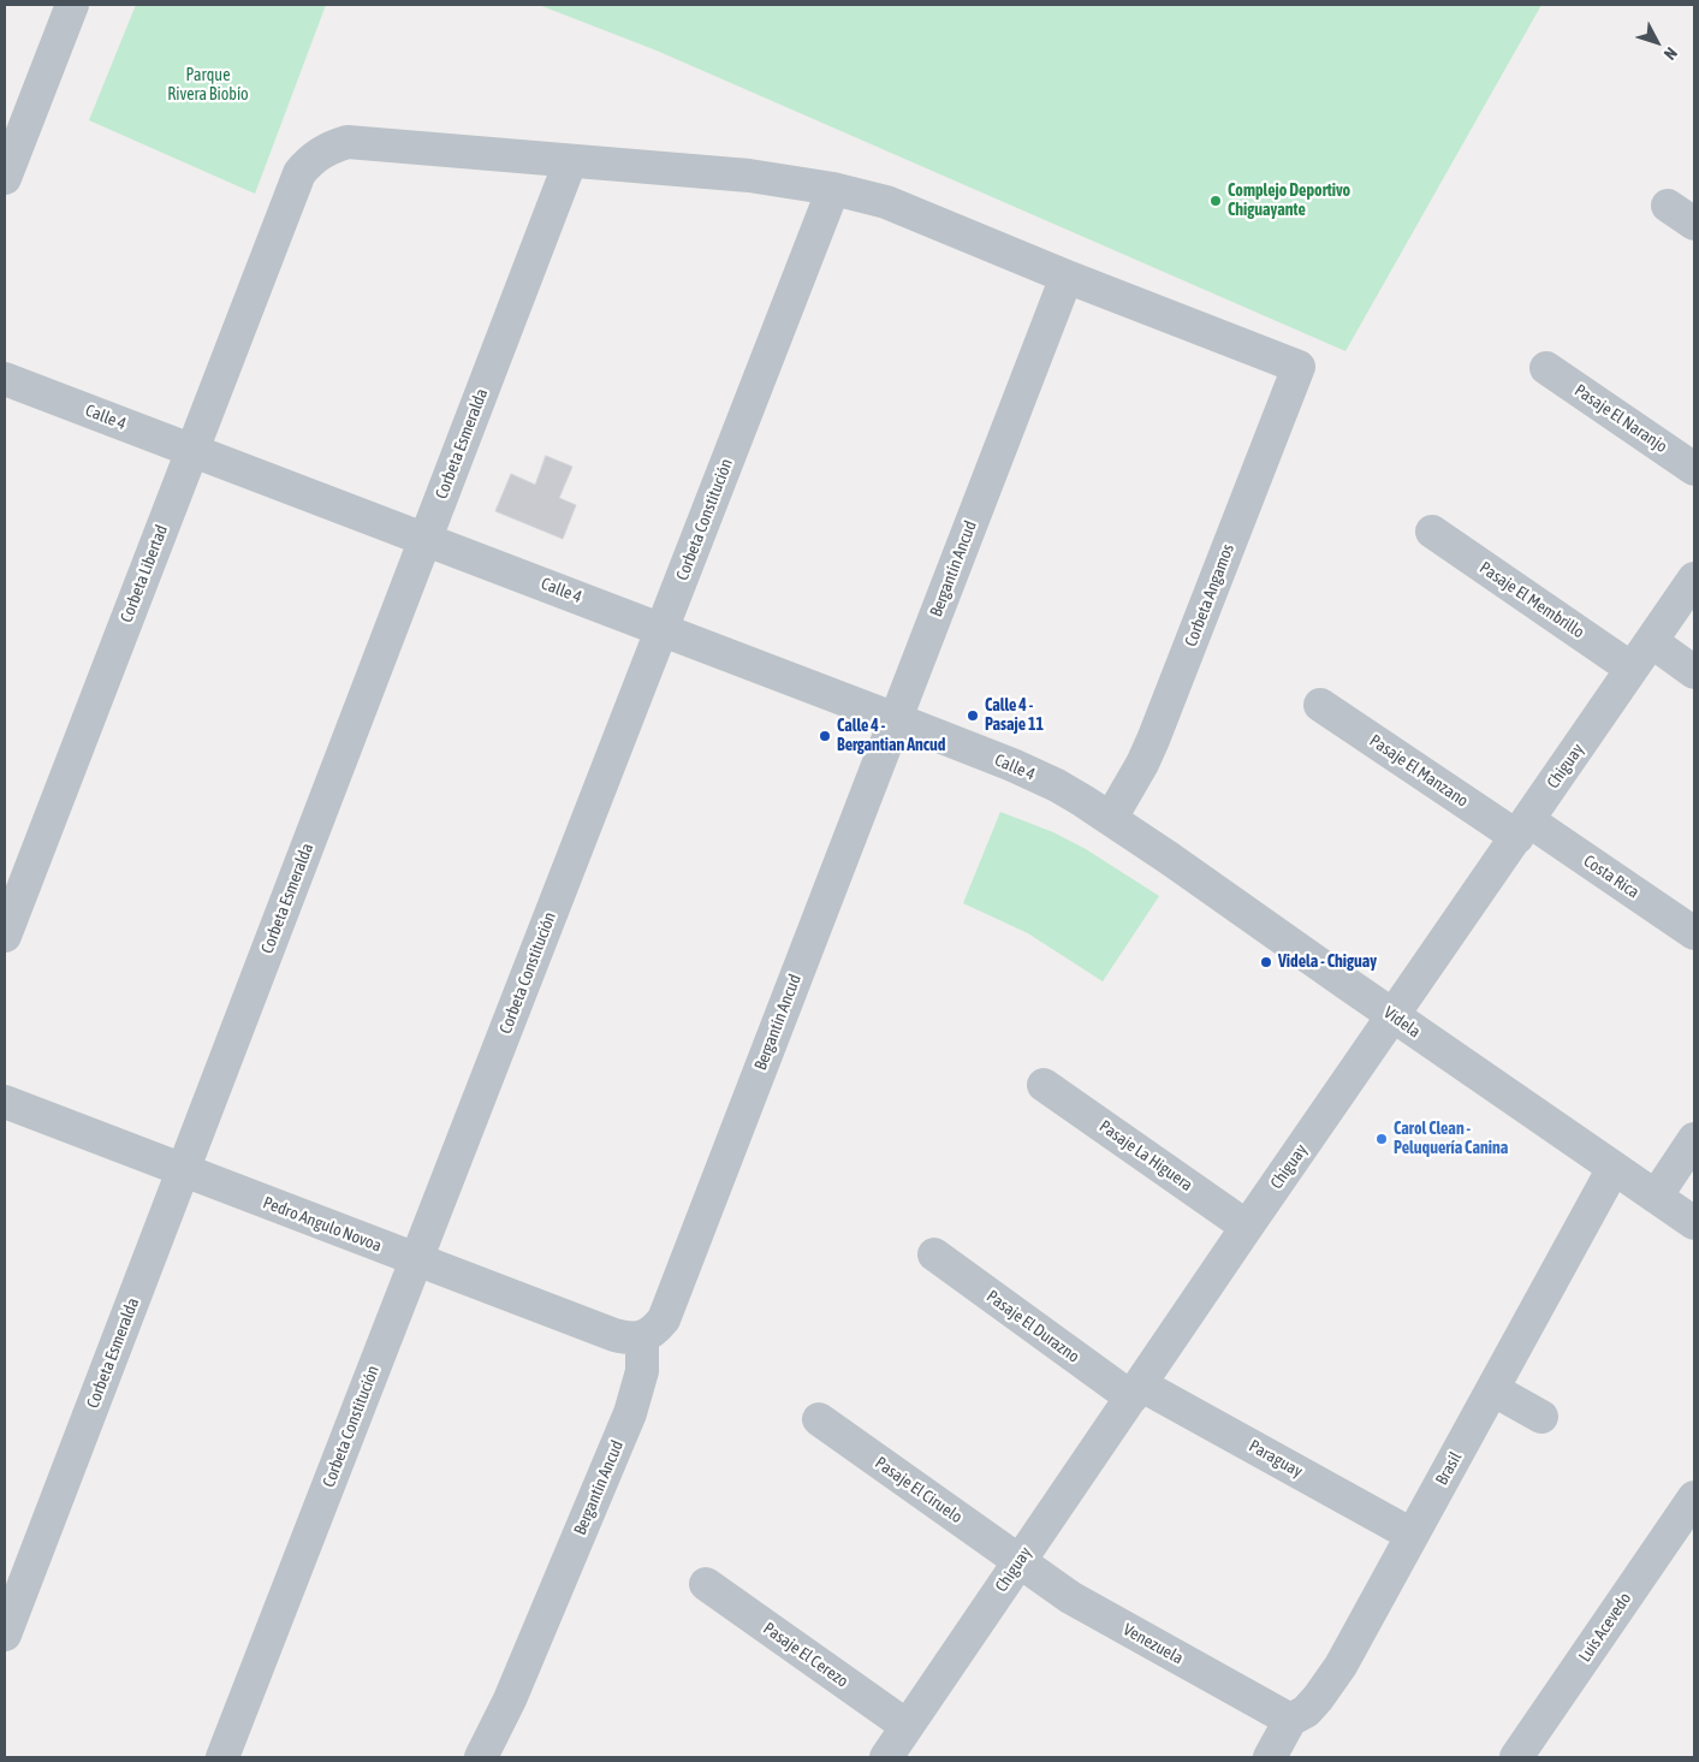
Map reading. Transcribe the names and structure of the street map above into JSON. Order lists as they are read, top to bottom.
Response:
{
  "streets": {
    "street": [
      "Calle 4",
      "Pasaje El Naranjo",
      "Corbeta Esmeralda",
      "Corbeta Constitución",
      "Bergantín Ancud",
      "Corbeta Libertad",
      "Corbeta Angamos",
      "Pasaje El Membrillo",
      "Chiguay",
      "Pasaje El Manzano",
      "Costa Rica",
      "Videla",
      "Pasaje La Higuera",
      "Pedro Angulo Novoa",
      "Pasaje El Durazno",
      "Paraguay",
      "Brasil",
      "Pasaje El Ciruelo",
      "Luis Acevedo",
      "Venezuela",
      "Pasaje El Cerezo"
    ]
  },
  "crossings": [
    ["Calle 4", "Corbeta Esmeralda"],
    ["Calle 4", "Corbeta Constitución"],
    ["Calle 4", "Bergantín Ancud"],
    ["Calle 4", "Corbeta Libertad"],
    ["Calle 4", "Corbeta Angamos"],
    ["Calle 4", "Videla"],
    ["Corbeta Esmeralda", "Corbeta Libertad"],
    ["Corbeta Esmeralda", "Pedro Angulo Novoa"],
    ["Corbeta Constitución", "Corbeta Libertad"],
    ["Corbeta Constitución", "Pedro Angulo Novoa"],
    ["Bergantín Ancud", "Corbeta Libertad"],
    ["Bergantín Ancud", "Pedro Angulo Novoa"],
    ["Corbeta Libertad", "Corbeta Angamos"],
    ["Corbeta Angamos", "Videla"],
    ["Pasaje El Membrillo", "Chiguay"],
    ["Chiguay", "Pasaje El Manzano"],
    ["Chiguay", "Costa Rica"],
    ["Chiguay", "Videla"],
    ["Chiguay", "Pasaje La Higuera"],
    ["Chiguay", "Pasaje El Durazno"],
    ["Chiguay", "Paraguay"],
    ["Chiguay", "Pasaje El Ciruelo"],
    ["Chiguay", "Venezuela"],
    ["Chiguay", "Pasaje El Cerezo"],
    ["Pasaje El Manzano", "Costa Rica"],
    ["Videla", "Brasil"],
    ["Pasaje El Durazno", "Paraguay"],
    ["Paraguay", "Brasil"],
    ["Brasil", "Venezuela"],
    ["Pasaje El Ciruelo", "Venezuela"]
  ],
  "parks": ["Parque Rivera Biobío"],
  "places": [
    "Complejo Deportivo Chiguayante",
    "Calle 4 - Pasaje 11",
    "Calle 4 - Bergantian Ancud",
    "Videla - Chiguay",
    "Carol Clean - Peluquería Canina"
  ],
  "north": "bottom right"
}
